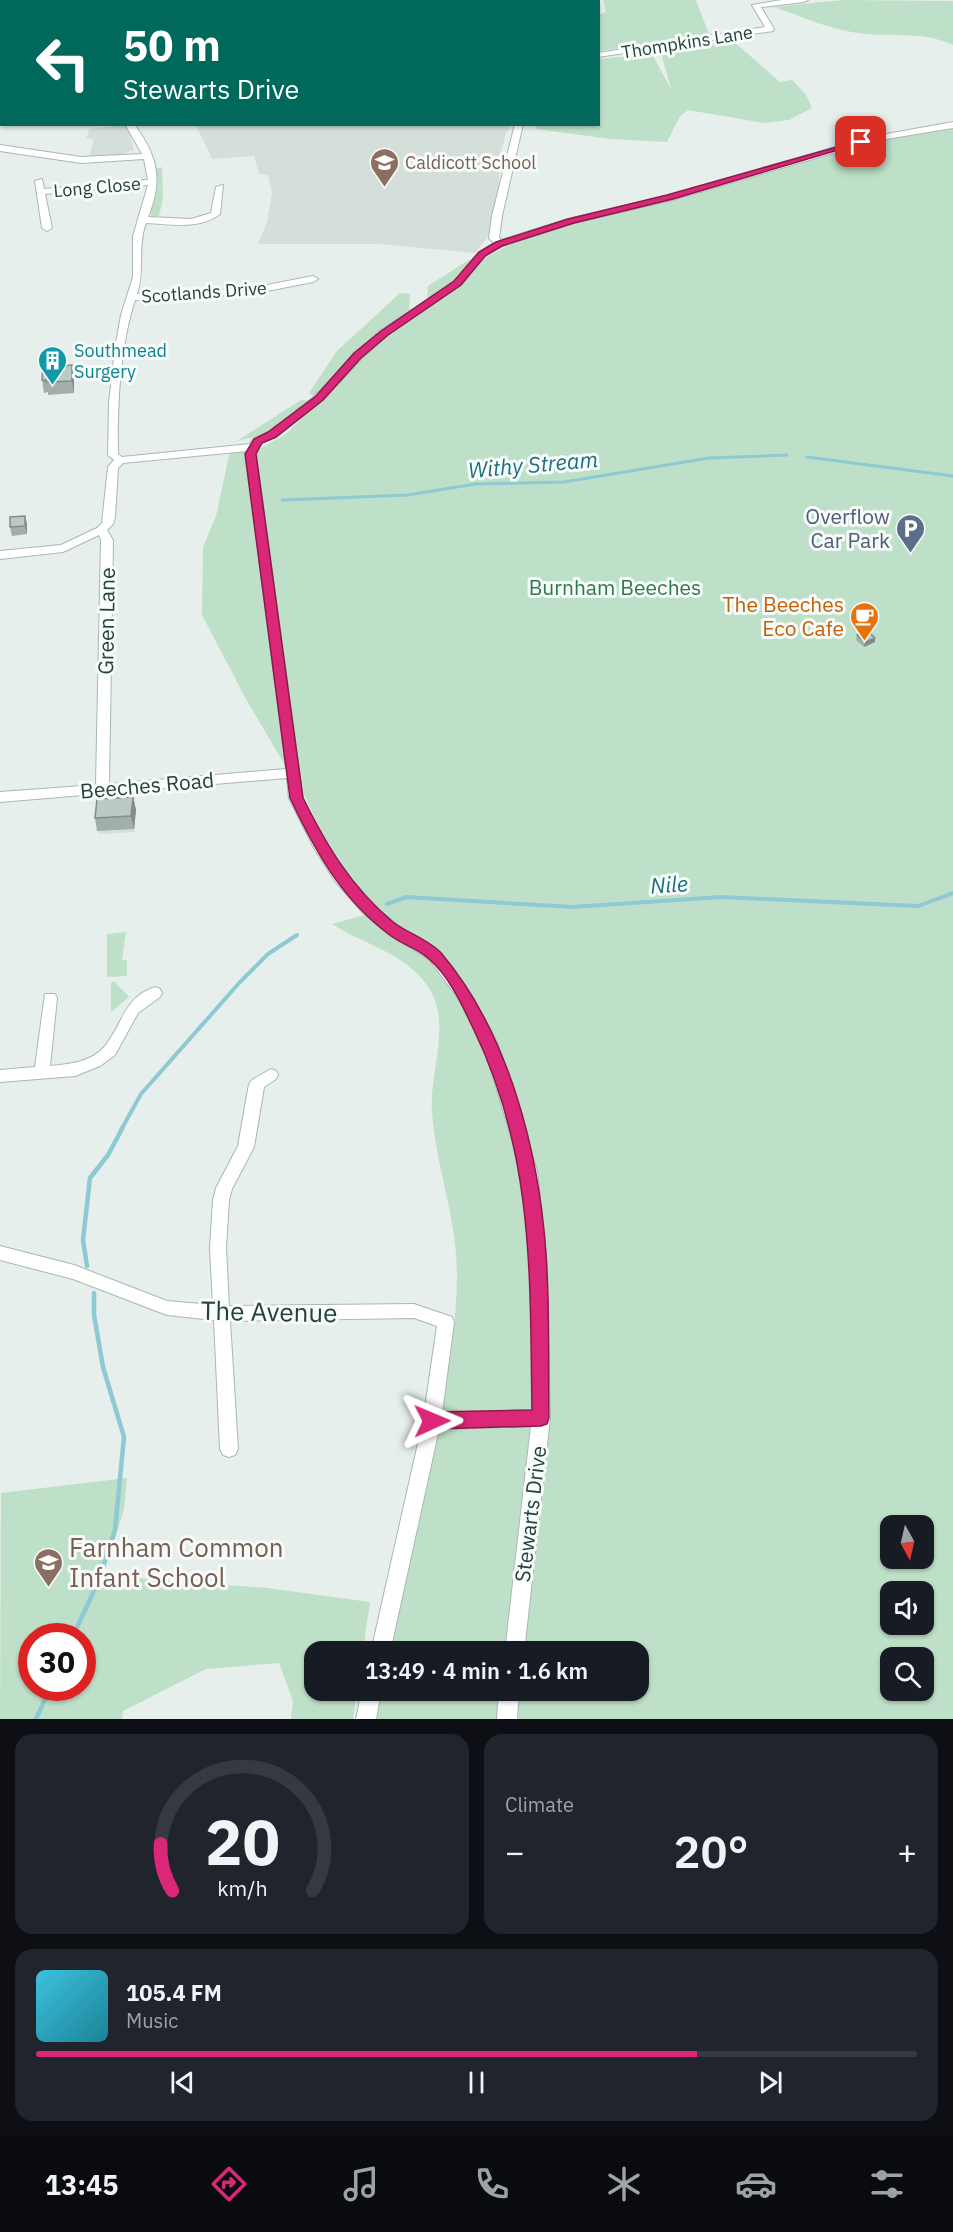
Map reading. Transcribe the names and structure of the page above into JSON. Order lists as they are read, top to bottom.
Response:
{
  "streets": {
    "street": [
      "Thompkins Lane",
      "Long Close",
      "Scotlands Drive",
      "Green Lane",
      "Beeches Road",
      "The Avenue",
      "Stewarts Drive"
    ]
  },
  "crossings": [
    ["Green Lane", "Beeches Road"],
    ["Beeches Road", "Stewarts Drive"]
  ],
  "water": ["Withy Stream", "Nile"],
  "parks": ["Burnham Beeches"],
  "places": {
    "school or university": ["Caldicott School", "Farnham Common Infant School"],
    "building": ["Southmead Surgery"],
    "parking": ["Overflow Car Park"],
    "cafe": ["The Beeches Eco Cafe"]
  },
  "north": "bottom",
  "page": {
    "turn": ["50 m", "Stewarts Drive"],
    "limit": "30",
    "trip": "13:49 · 4 min · 1.6 km",
    "tile": "Climate",
    "heat": ["−", "20°", "+"],
    "song": ["105.4 FM", "Music"],
    "tabs": "13:45",
    "gauge": ["20", "km/h"]
  }
}
